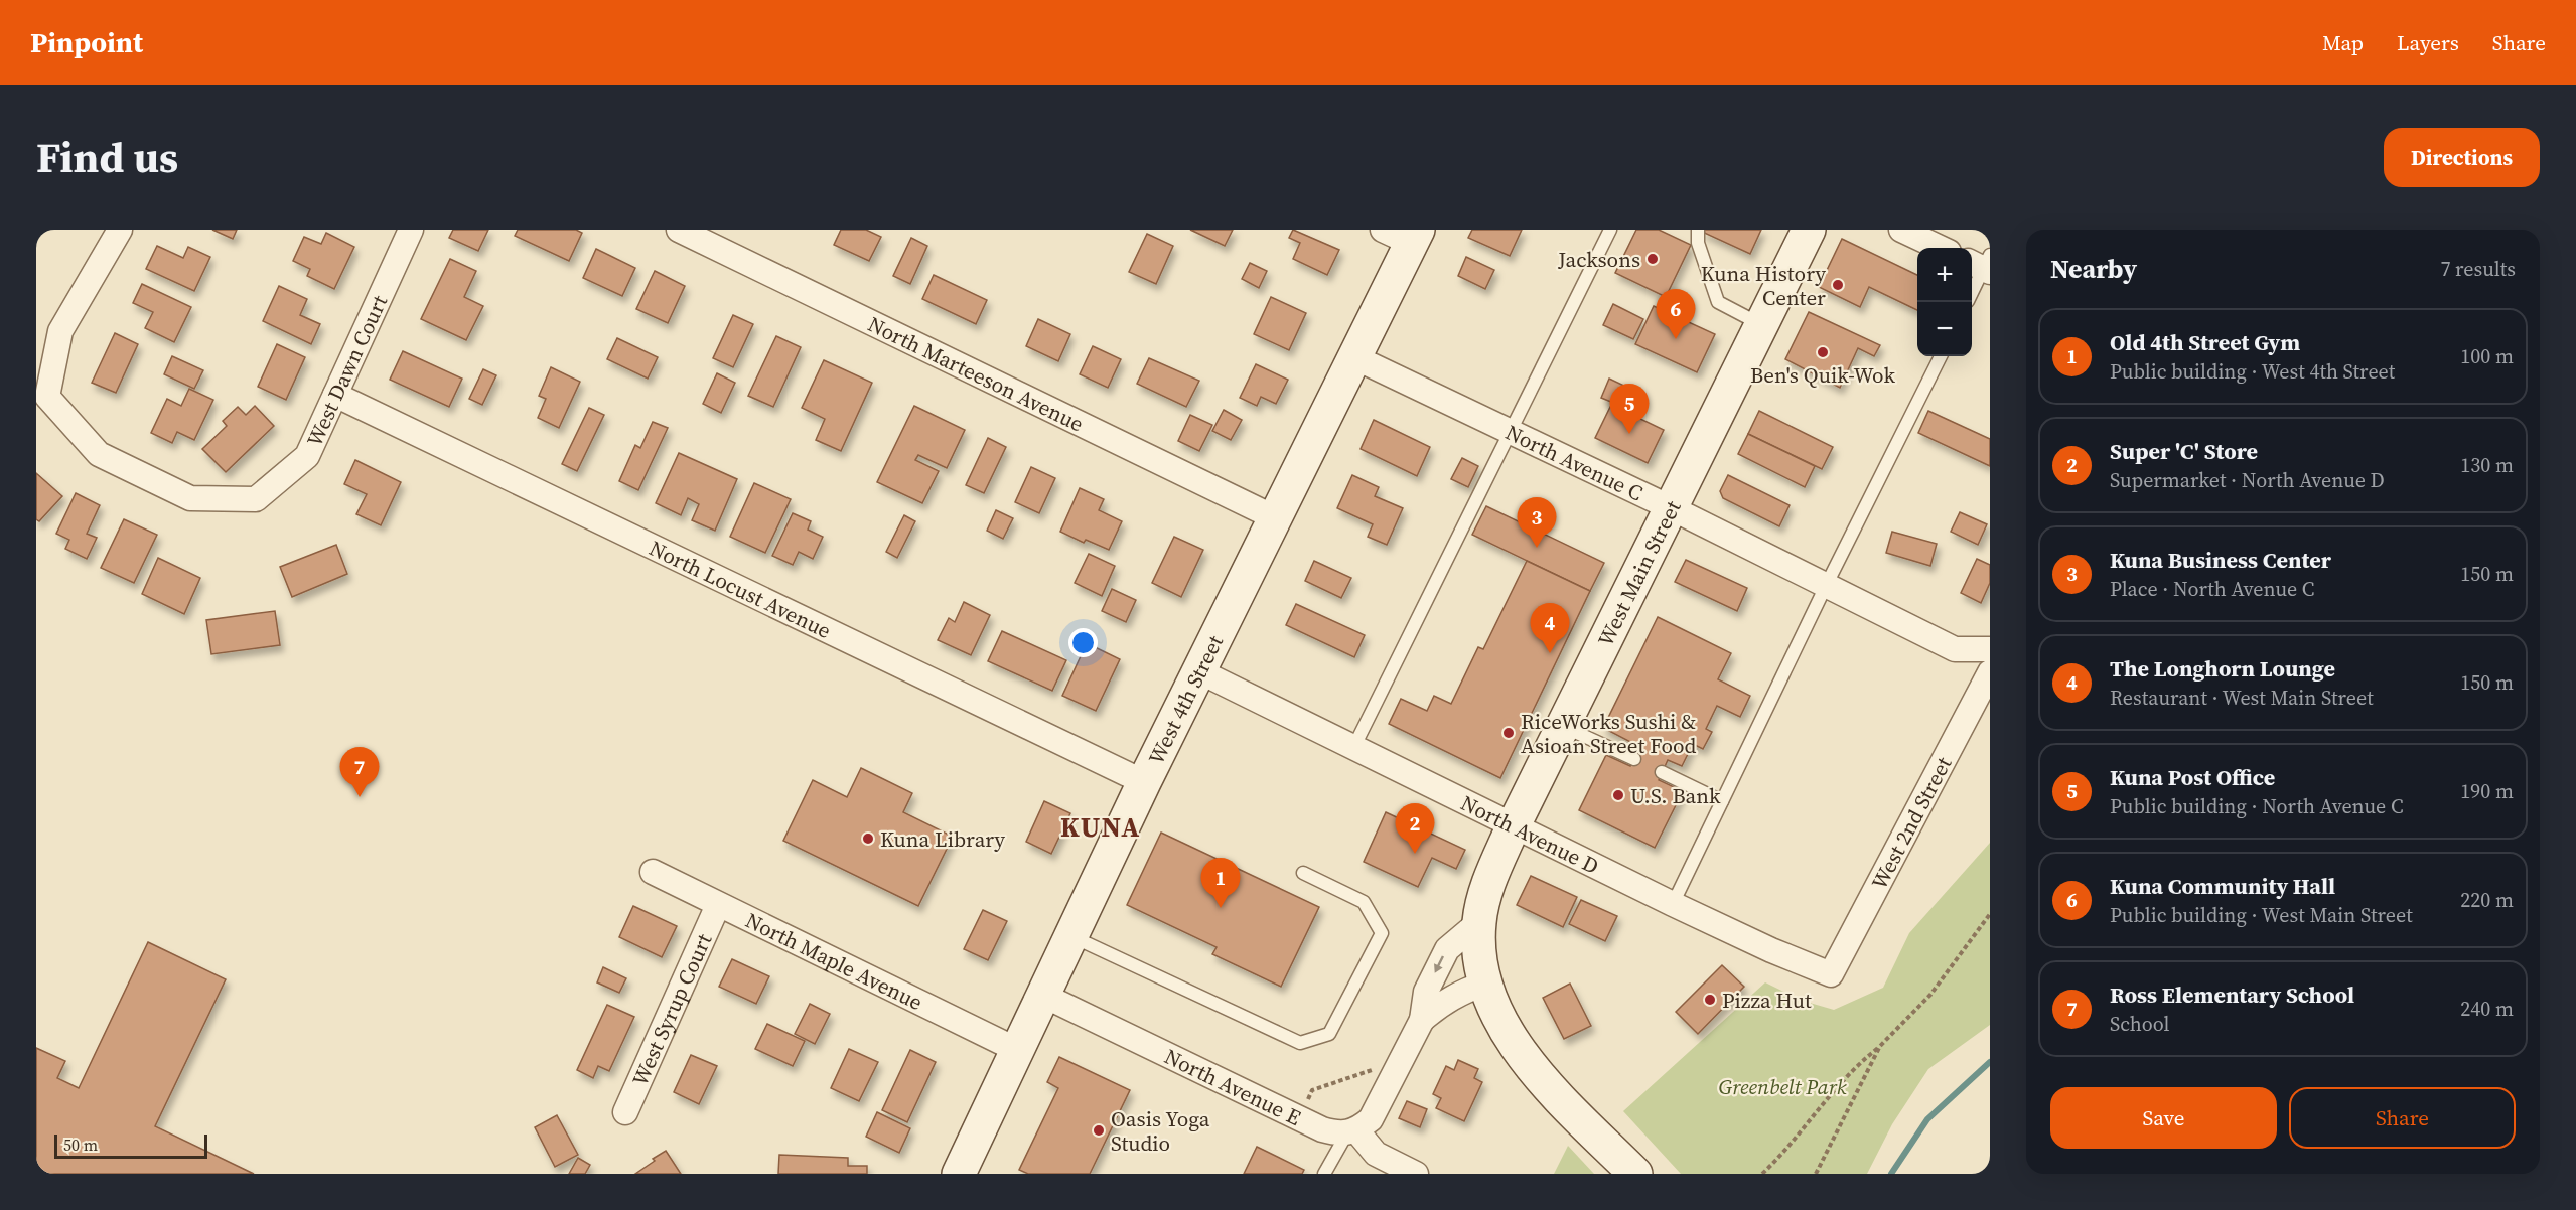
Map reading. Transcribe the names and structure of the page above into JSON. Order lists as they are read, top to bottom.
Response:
{
  "streets": {
    "main road": ["West Main Street", "West 4th Street"],
    "street": [
      "West Dawn Court",
      "North Marteeson Avenue",
      "North Avenue C",
      "North Locust Avenue",
      "West 2nd Street",
      "North Avenue D",
      "North Maple Avenue",
      "West Syrup Court",
      "North Avenue E"
    ]
  },
  "crossings": [
    ["West Dawn Court", "North Locust Avenue"],
    ["North Marteeson Avenue", "West 4th Street"],
    ["North Avenue C", "West Main Street"],
    ["North Avenue C", "West 4th Street"],
    ["West Main Street", "North Avenue D"],
    ["North Locust Avenue", "West 4th Street"],
    ["West 4th Street", "North Avenue D"],
    ["West 4th Street", "North Maple Avenue"],
    ["West 4th Street", "North Avenue E"],
    ["West 2nd Street", "North Avenue D"],
    ["North Maple Avenue", "West Syrup Court"]
  ],
  "districts": ["KUNA"],
  "parks": ["Greenbelt Park"],
  "places": [
    "Jacksons",
    "Kuna History Center",
    "Ben's Quik-Wok",
    "RiceWorks Sushi & Asioan Street Food",
    "U.S. Bank",
    "Kuna Library",
    "Pizza Hut",
    "Oasis Yoga Studio"
  ],
  "scale_bar": "50 m",
  "page": {
    "header": "Pinpoint",
    "nav": ["Map", "Layers", "Share"],
    "title": "Find us",
    "buttons": [
      "Directions",
      ["Save", "Share"]
    ],
    "heading": ["Nearby", "7 results"],
    "map_buttons": ["+", "−"],
    "pins": [
      "6",
      "5",
      "3",
      "4",
      "7",
      "2",
      "1"
    ],
    "list": [
      {
        "mark": "1",
        "name": "Old 4th Street Gym",
        "note": "Public building · West 4th Street",
        "value": "100 m"
      },
      {
        "mark": "2",
        "name": "Super 'C' Store",
        "note": "Supermarket · North Avenue D",
        "value": "130 m"
      },
      {
        "mark": "3",
        "name": "Kuna Business Center",
        "note": "Place · North Avenue C",
        "value": "150 m"
      },
      {
        "mark": "4",
        "name": "The Longhorn Lounge",
        "note": "Restaurant · West Main Street",
        "value": "150 m"
      },
      {
        "mark": "5",
        "name": "Kuna Post Office",
        "note": "Public building · North Avenue C",
        "value": "190 m"
      },
      {
        "mark": "6",
        "name": "Kuna Community Hall",
        "note": "Public building · West Main Street",
        "value": "220 m"
      },
      {
        "mark": "7",
        "name": "Ross Elementary School",
        "note": "School",
        "value": "240 m"
      }
    ],
    "scale": "50 m"
  }
}
